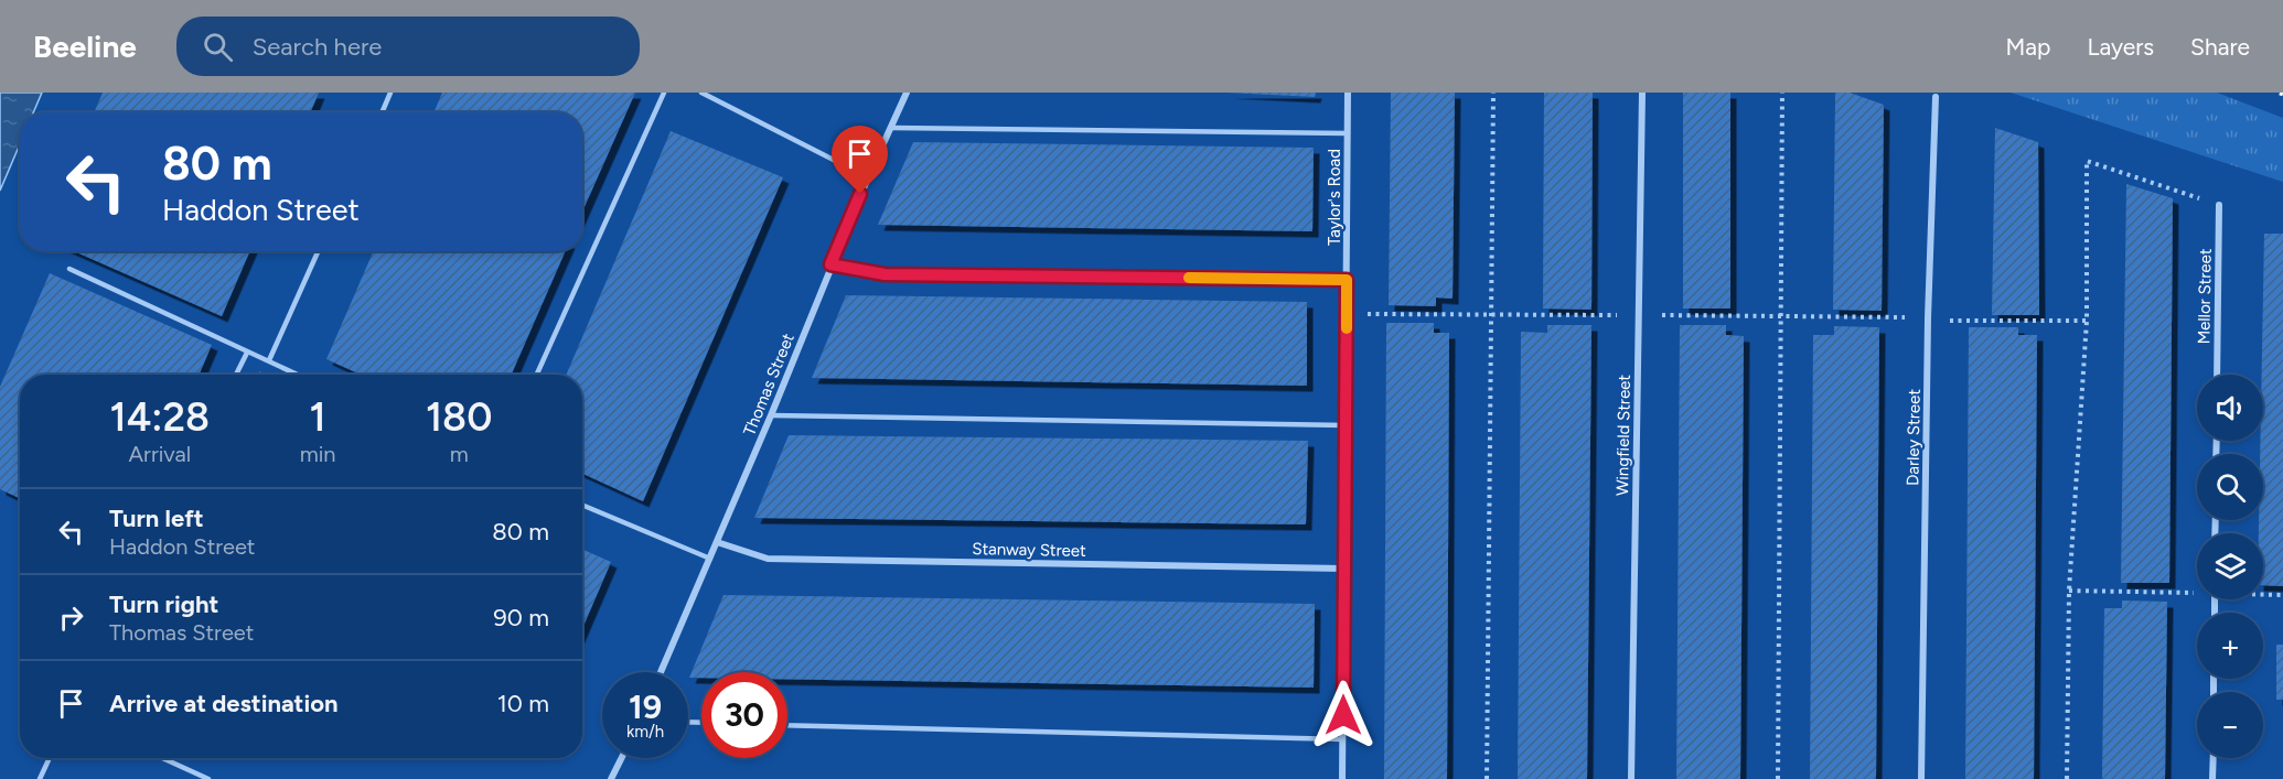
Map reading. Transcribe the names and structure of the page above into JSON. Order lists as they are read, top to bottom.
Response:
{
  "streets": {
    "street": [
      "Taylor's Road",
      "Mellor Street",
      "Thomas Street",
      "Wingfield Street",
      "Darley Street",
      "Stanway Street"
    ]
  },
  "crossings": [
    ["Taylor's Road", "Stanway Street"],
    ["Thomas Street", "Stanway Street"]
  ],
  "page": {
    "header": "Beeline",
    "search": "Search here",
    "nav": ["Map", "Layers", "Share"],
    "turn": ["80 m", "Haddon Street"],
    "map_buttons": ["+", "−"],
    "eta": [
      "14:28",
      "Arrival",
      "1",
      "min",
      "180",
      "m"
    ],
    "list": [
      {
        "name": "Turn left",
        "note": "Haddon Street",
        "value": "80 m"
      },
      {
        "name": "Turn right",
        "note": "Thomas Street",
        "value": "90 m"
      },
      {
        "name": "Arrive at destination",
        "value": "10 m"
      }
    ],
    "speed": "19 km/h",
    "limit": "30"
  }
}
